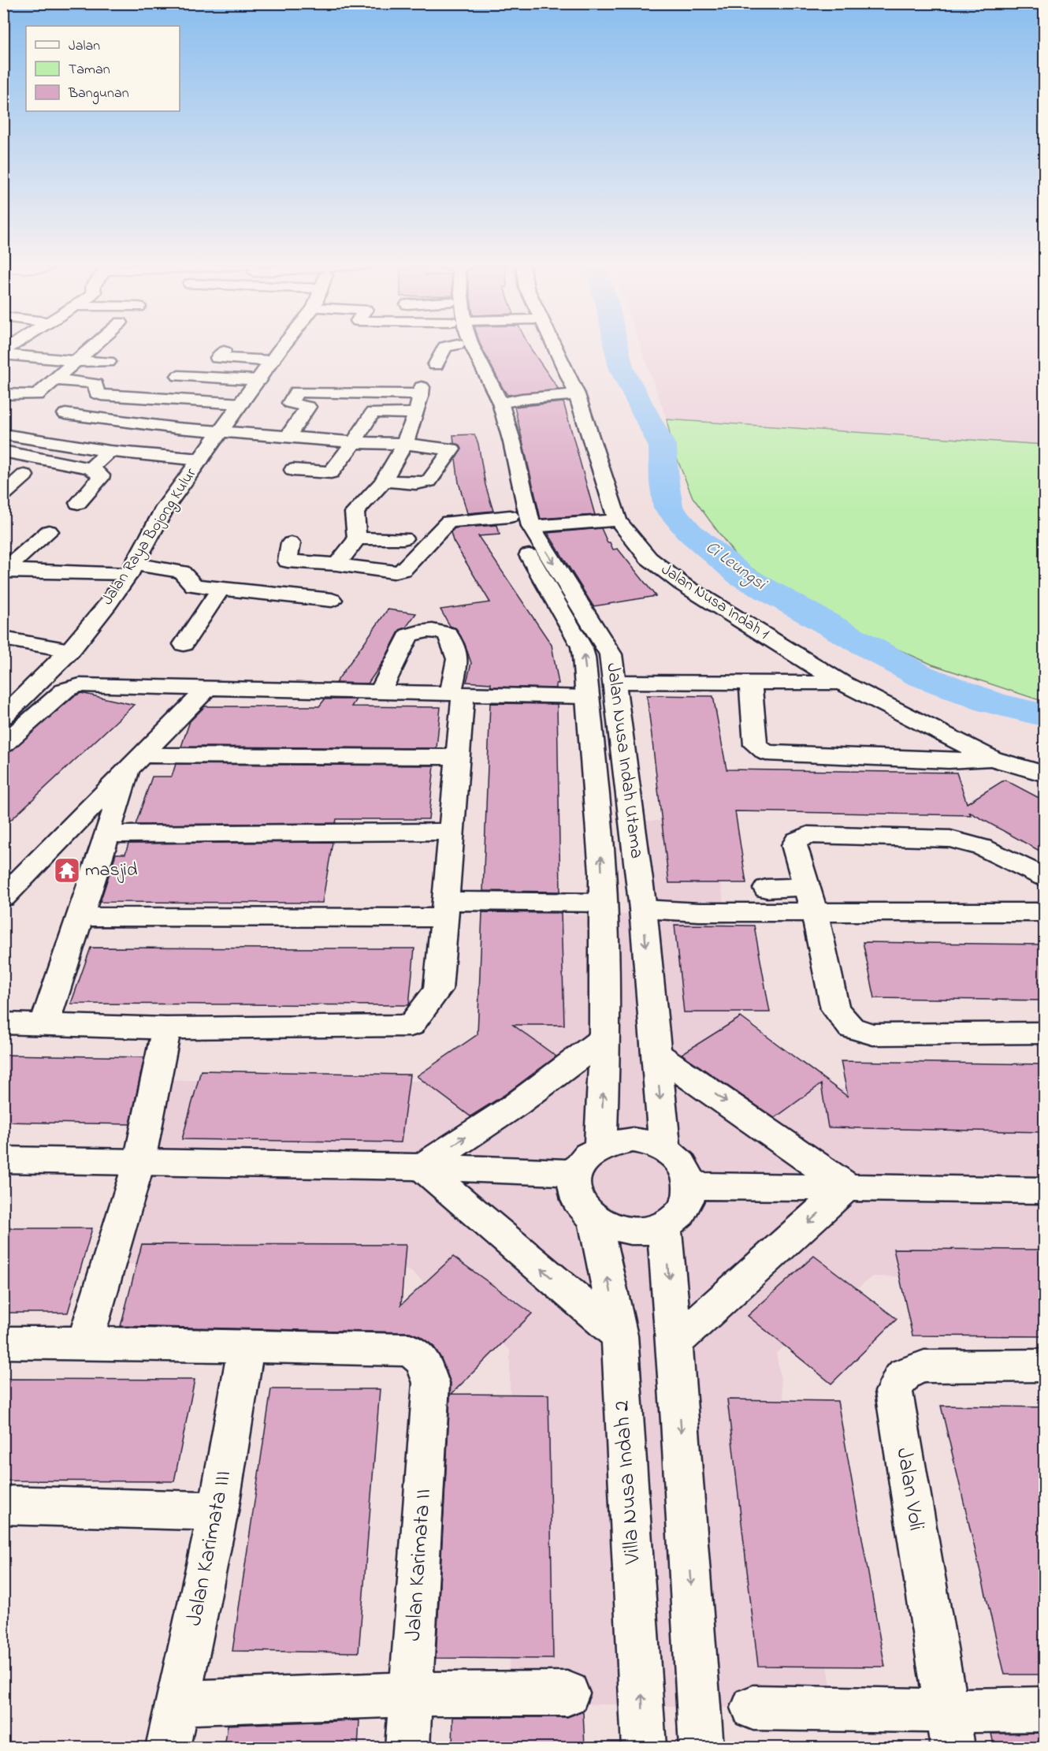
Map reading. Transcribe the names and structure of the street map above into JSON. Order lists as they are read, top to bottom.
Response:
{
  "streets": {
    "street": [
      "Jalan Raya Bojong Kulur",
      "Jalan Nusa Indah 1",
      "Jalan Nusa Indah Utama",
      "Villa Nusa Indah 2",
      "Jalan Voli",
      "Jalan Karimata III",
      "Jalan Karimata II"
    ]
  },
  "crossings": [
    ["Jalan Nusa Indah Utama", "Villa Nusa Indah 2"],
    ["Jalan Karimata III", "Jalan Karimata II"]
  ],
  "water": ["Ci Leungsi"],
  "places": {
    "temple": ["masjid"]
  },
  "legend": ["Jalan", "Taman", "Bangunan"]
}
